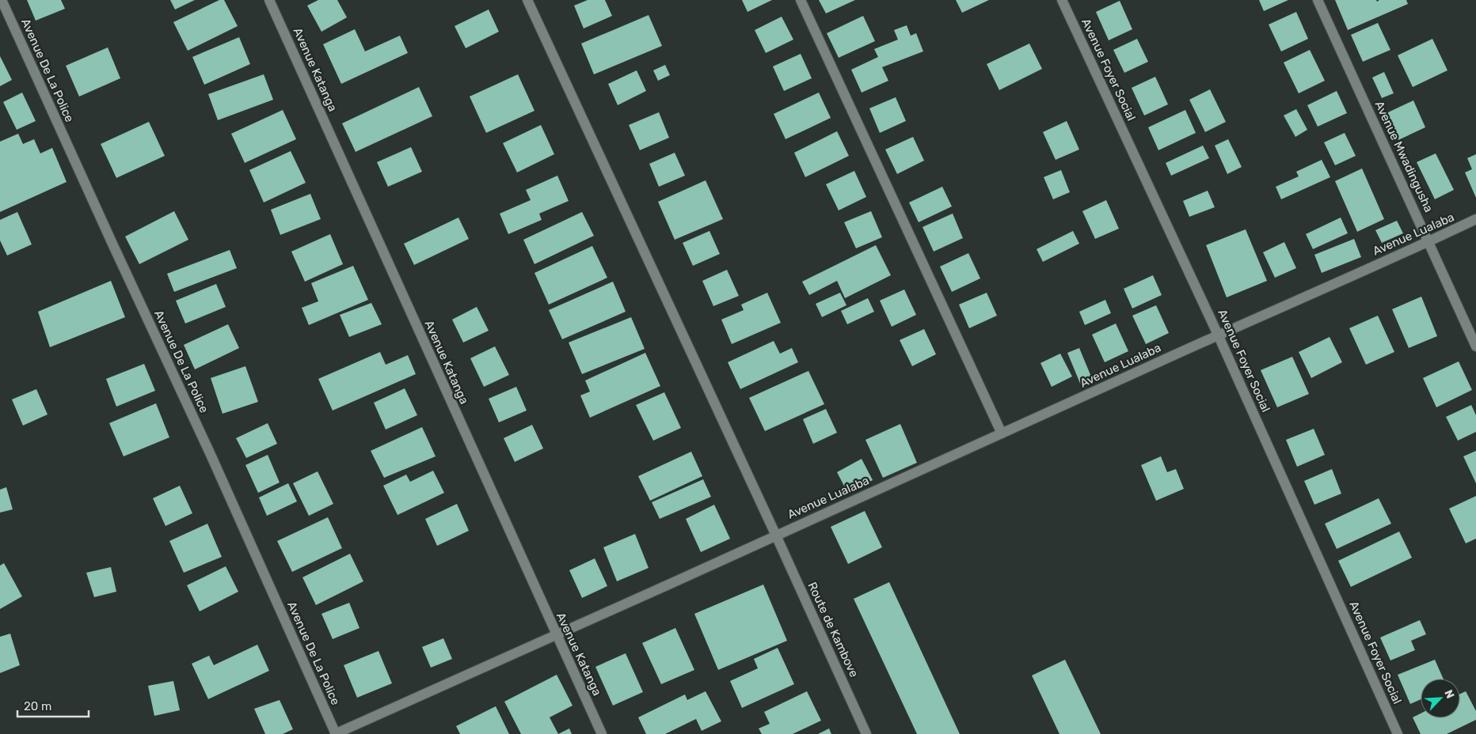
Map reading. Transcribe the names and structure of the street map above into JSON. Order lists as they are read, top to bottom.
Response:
{
  "streets": {
    "street": [
      "Avenue Katanga",
      "Avenue Foyer Social",
      "Avenue De La Police",
      "Avenue Mwadingusha",
      "Avenue Lualaba",
      "Route de Kambove"
    ]
  },
  "crossings": [
    ["Avenue Katanga", "Avenue Lualaba"],
    ["Avenue Foyer Social", "Avenue Lualaba"],
    ["Avenue De La Police", "Avenue Lualaba"],
    ["Avenue Mwadingusha", "Avenue Lualaba"],
    ["Avenue Lualaba", "Route de Kambove"]
  ],
  "scale_bar": "20 m",
  "north": "top right"
}
